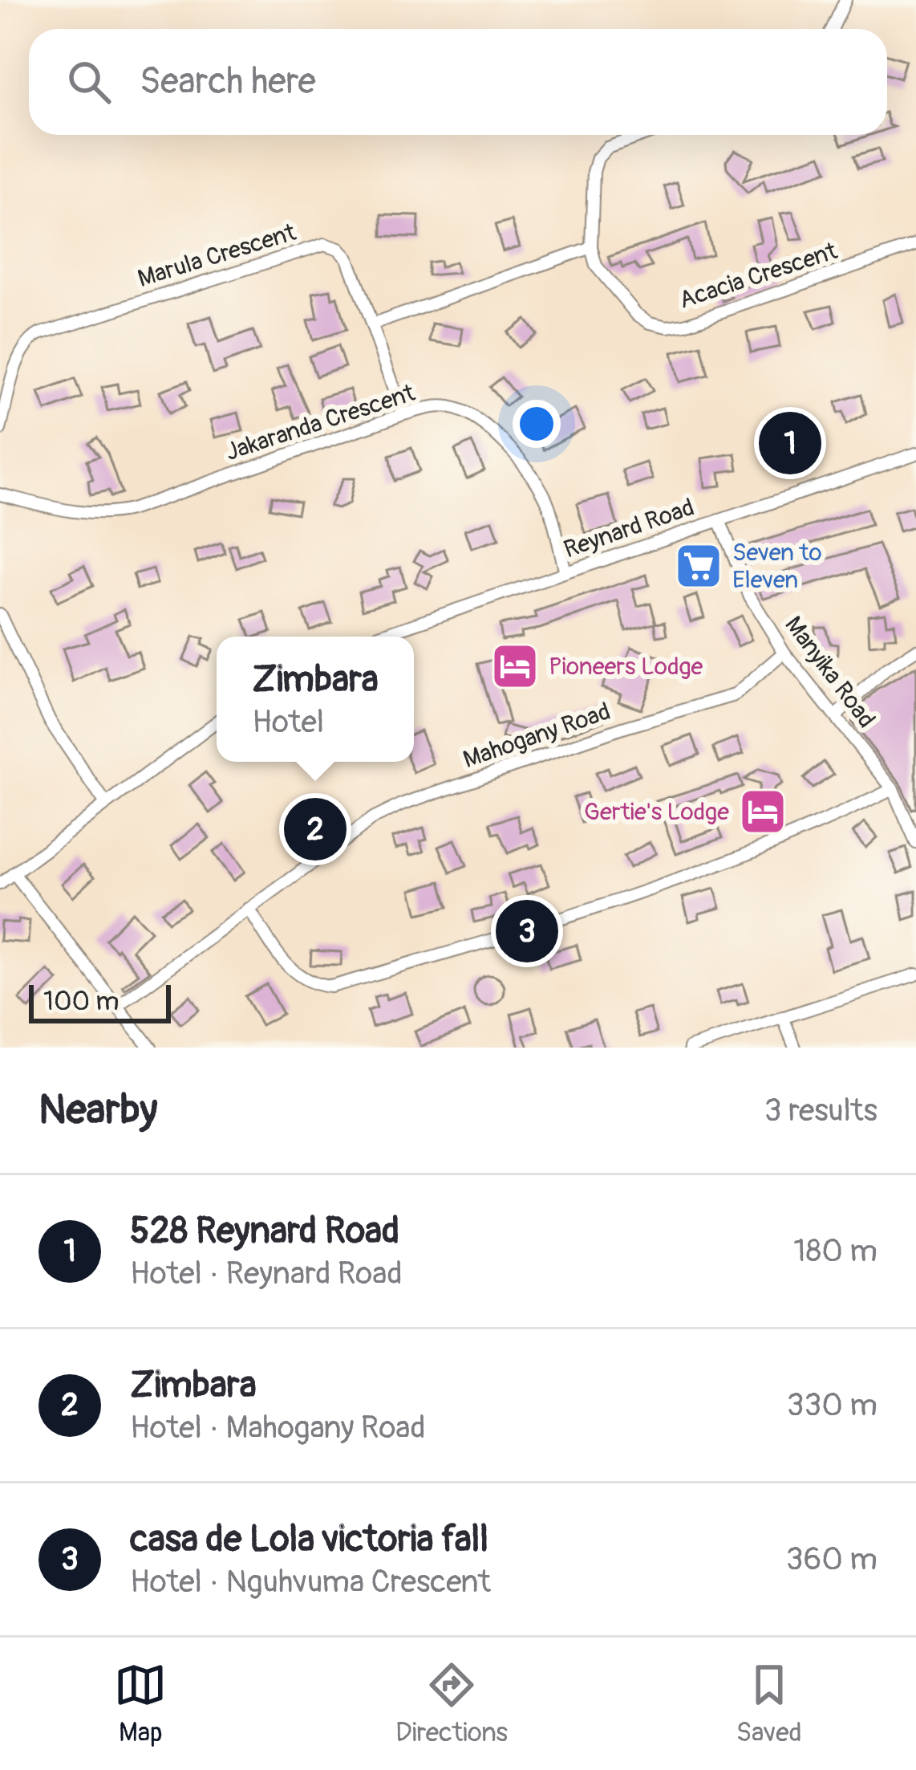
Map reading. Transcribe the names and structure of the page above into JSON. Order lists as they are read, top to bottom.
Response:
{
  "streets": {
    "street": [
      "Marula Crescent",
      "Acacia Crescent",
      "Jakaranda Crescent",
      "Reynard Road",
      "Manyika Road",
      "Mahogany Road"
    ]
  },
  "crossings": [
    ["Marula Crescent", "Jakaranda Crescent"],
    ["Jakaranda Crescent", "Reynard Road"],
    ["Reynard Road", "Manyika Road"],
    ["Manyika Road", "Mahogany Road"]
  ],
  "places": {
    "supermarket": ["Seven to Eleven"],
    "hotel": ["Pioneers Lodge", "Gertie's Lodge"]
  },
  "scale_bar": "100 m",
  "page": {
    "search": "Search here",
    "pins": ["1", "2", "3"],
    "popup": ["Zimbara", "Hotel"],
    "scale": "100 m",
    "heading": ["Nearby", "3 results"],
    "list": [
      {
        "mark": "1",
        "name": "528 Reynard Road",
        "note": "Hotel · Reynard Road",
        "value": "180 m"
      },
      {
        "mark": "2",
        "name": "Zimbara",
        "note": "Hotel · Mahogany Road",
        "value": "330 m"
      },
      {
        "mark": "3",
        "name": "casa de Lola victoria fall",
        "note": "Hotel · Nguhvuma Crescent",
        "value": "360 m"
      }
    ],
    "nav": ["Map", "Directions", "Saved"]
  }
}
